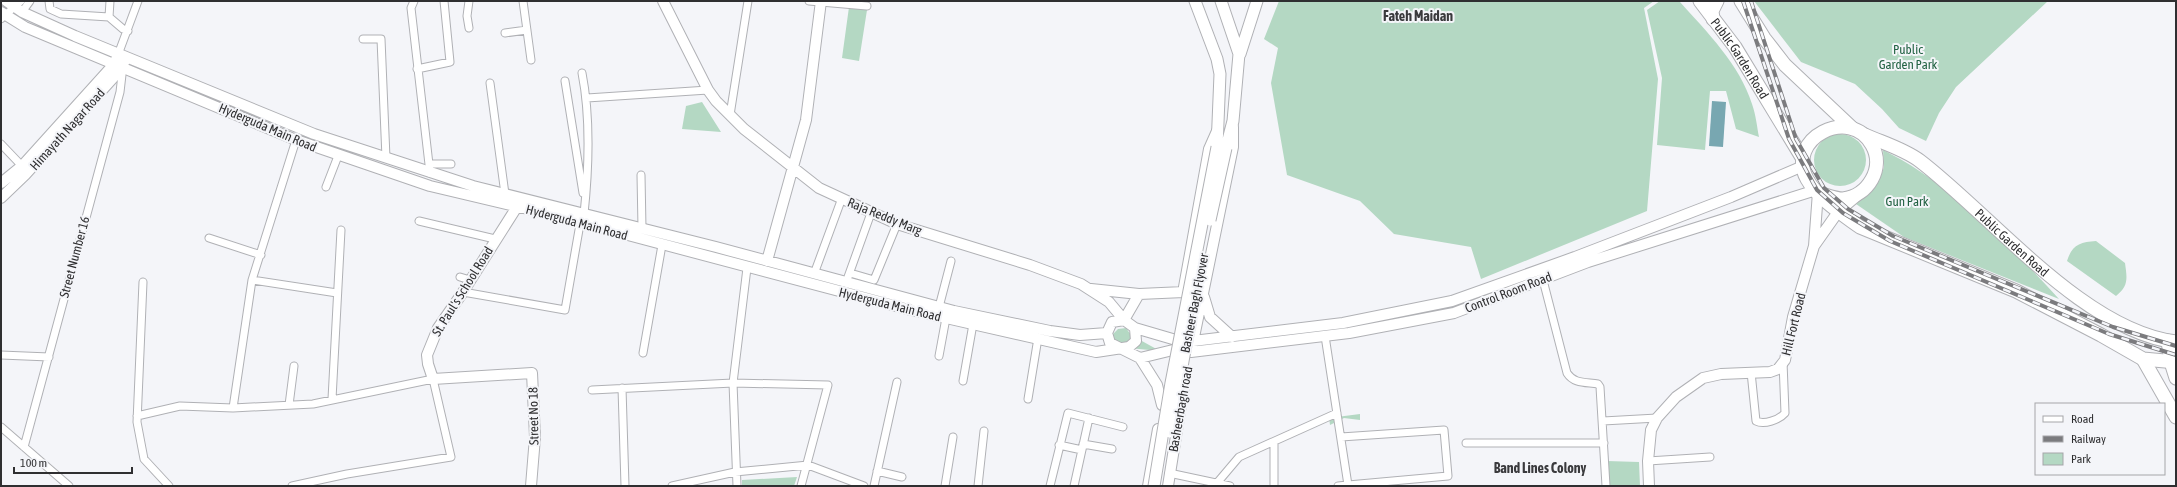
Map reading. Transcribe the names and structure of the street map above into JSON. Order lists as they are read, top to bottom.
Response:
{
  "streets": {
    "highway": ["Public Garden Road"],
    "main road": [
      "Hyderguda Main Road",
      "Himayath Nagar Road",
      "Raja Reddy Marg",
      "St. Paul's School Road",
      "Control Room Road",
      "Basheer Bagh Flyover",
      "Hill Fort Road",
      "Basheerbagh road",
      "Street No 18"
    ],
    "street": ["Street Number 16"]
  },
  "crossings": [
    ["Public Garden Road", "Control Room Road"],
    ["Public Garden Road", "Hill Fort Road"],
    ["Hyderguda Main Road", "Himayath Nagar Road"],
    ["Hyderguda Main Road", "Raja Reddy Marg"],
    ["Hyderguda Main Road", "Street Number 16"],
    ["Hyderguda Main Road", "St. Paul's School Road"],
    ["Himayath Nagar Road", "Street Number 16"],
    ["Raja Reddy Marg", "Control Room Road"],
    ["Raja Reddy Marg", "Basheerbagh road"],
    ["St. Paul's School Road", "Street No 18"],
    ["Control Room Road", "Hill Fort Road"],
    ["Control Room Road", "Basheerbagh road"],
    ["Basheer Bagh Flyover", "Basheerbagh road"]
  ],
  "districts": ["Fateh Maidan", "Band Lines Colony"],
  "parks": ["Public Garden Park", "Gun Park"],
  "legend": ["Road", "Railway", "Park"],
  "scale_bar": "100 m"
}
